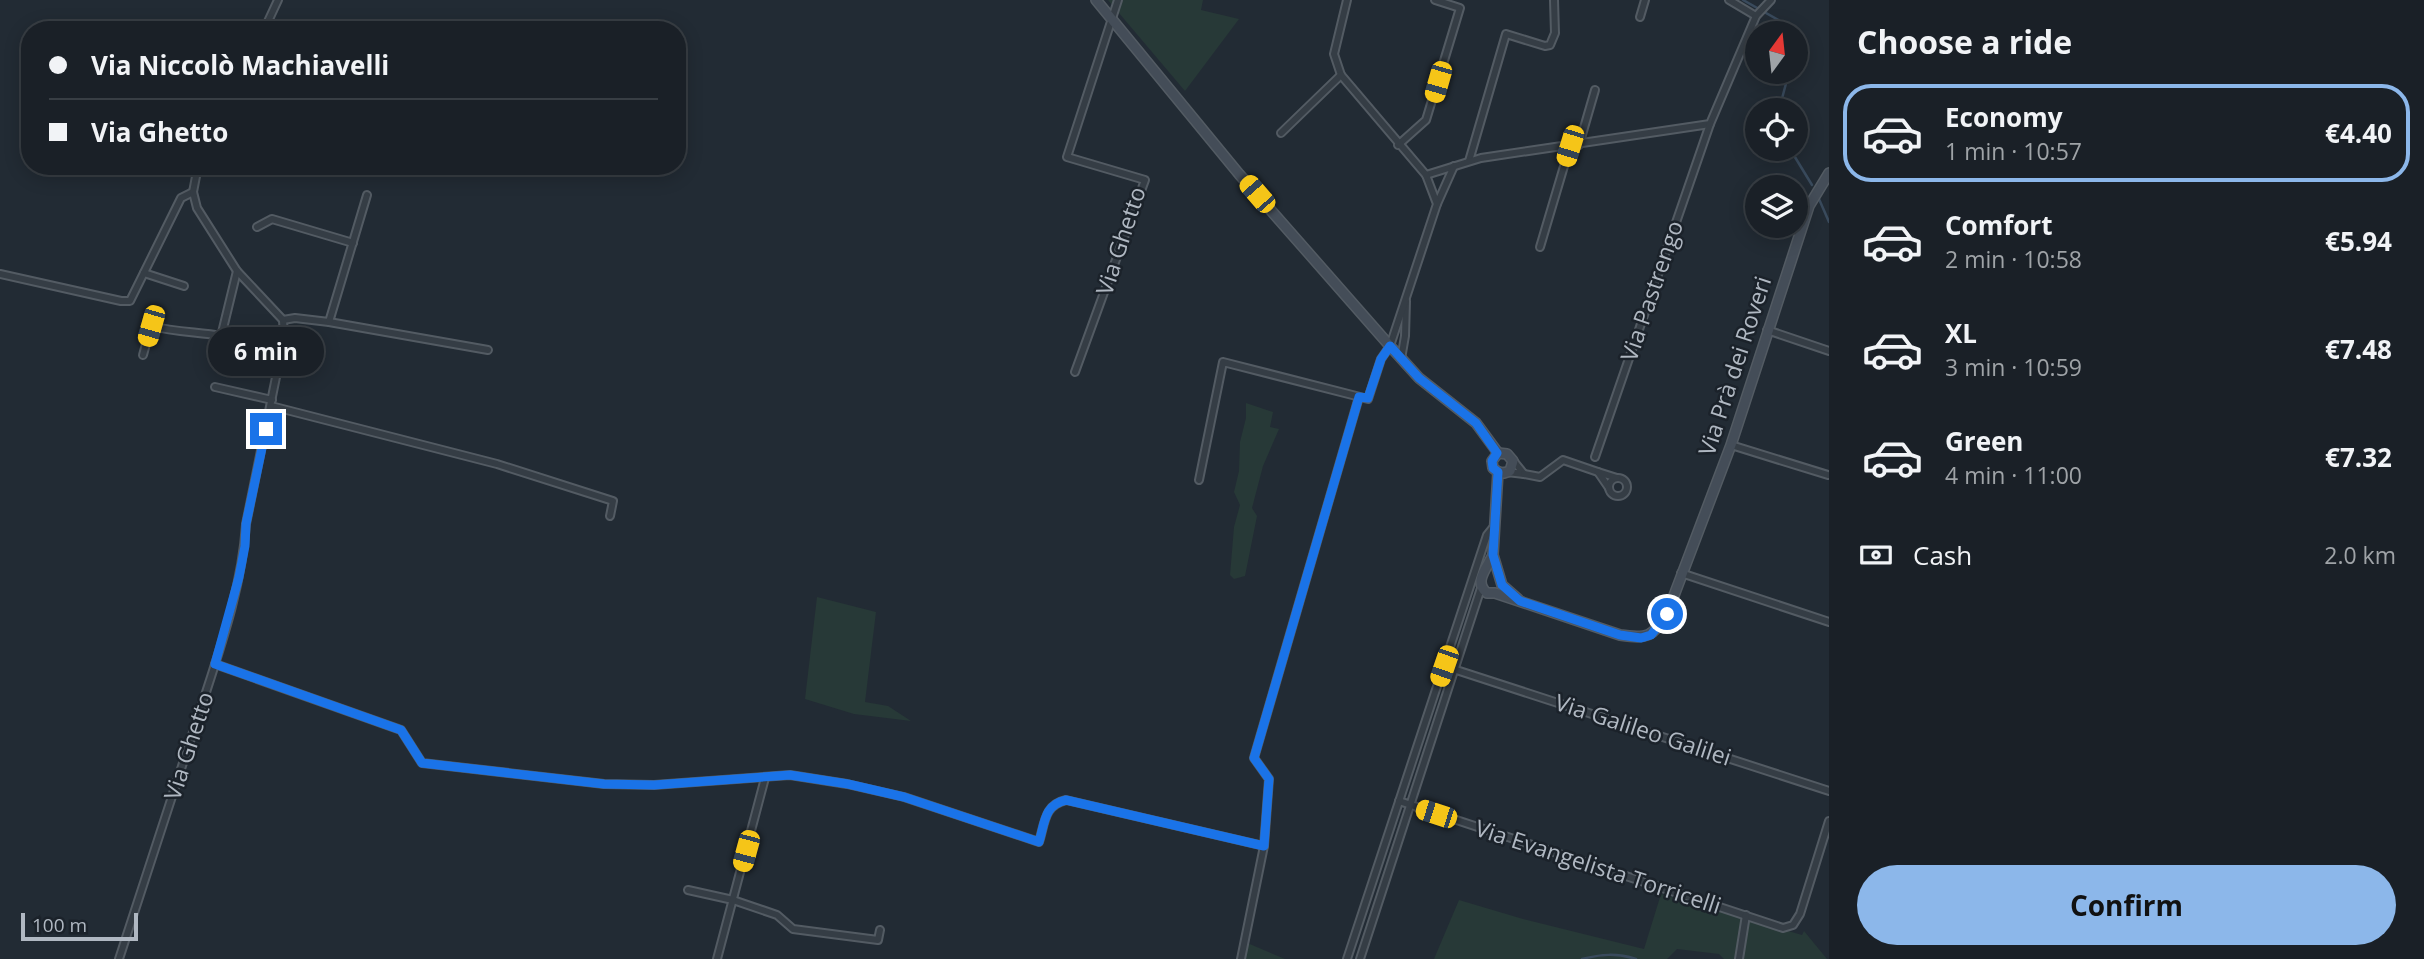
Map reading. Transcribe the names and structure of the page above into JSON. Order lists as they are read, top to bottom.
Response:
{
  "streets": {
    "main road": ["Via Prà dei Roveri"],
    "street": [
      "Via Ghetto",
      "Via Pastrengo",
      "Via Galileo Galilei",
      "Via Evangelista Torricelli"
    ]
  },
  "scale_bar": "100 m",
  "north": "top",
  "page": {
    "heading": "Choose a ride",
    "banner": ["Via Niccolò Machiavelli", "Via Ghetto"],
    "list": [
      {
        "name": "Economy",
        "note": "1 min · 10:57",
        "value": "€4.40"
      },
      {
        "name": "Comfort",
        "note": "2 min · 10:58",
        "value": "€5.94"
      },
      {
        "name": "XL",
        "note": "3 min · 10:59",
        "value": "€7.48"
      },
      {
        "name": "Green",
        "note": "4 min · 11:00",
        "value": "€7.32"
      }
    ],
    "bubble": "6 min",
    "pay": ["Cash", "2.0 km"],
    "buttons": "Confirm",
    "scale": "100 m"
  }
}
